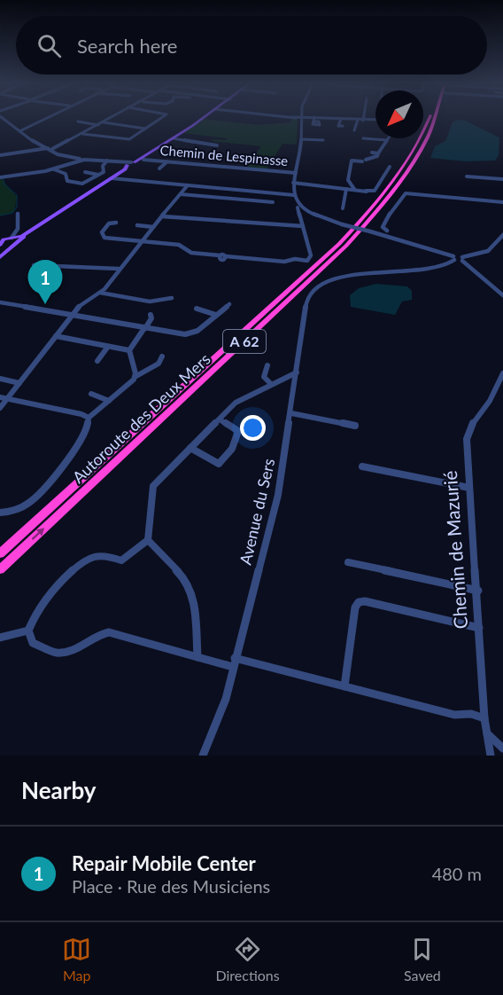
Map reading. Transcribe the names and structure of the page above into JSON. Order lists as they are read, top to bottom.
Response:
{
  "streets": {
    "highway": ["A 62", "Autoroute des Deux Mers"],
    "street": ["Chemin de Lespinasse", "Avenue du Sers", "Chemin de Mazurié"]
  },
  "north": "bottom left",
  "page": {
    "search": "Search here",
    "pins": "1",
    "heading": "Nearby",
    "list": [
      {
        "mark": "1",
        "name": "Repair Mobile Center",
        "note": "Place · Rue des Musiciens",
        "value": "480 m"
      }
    ],
    "nav": ["Map", "Directions", "Saved"]
  }
}
